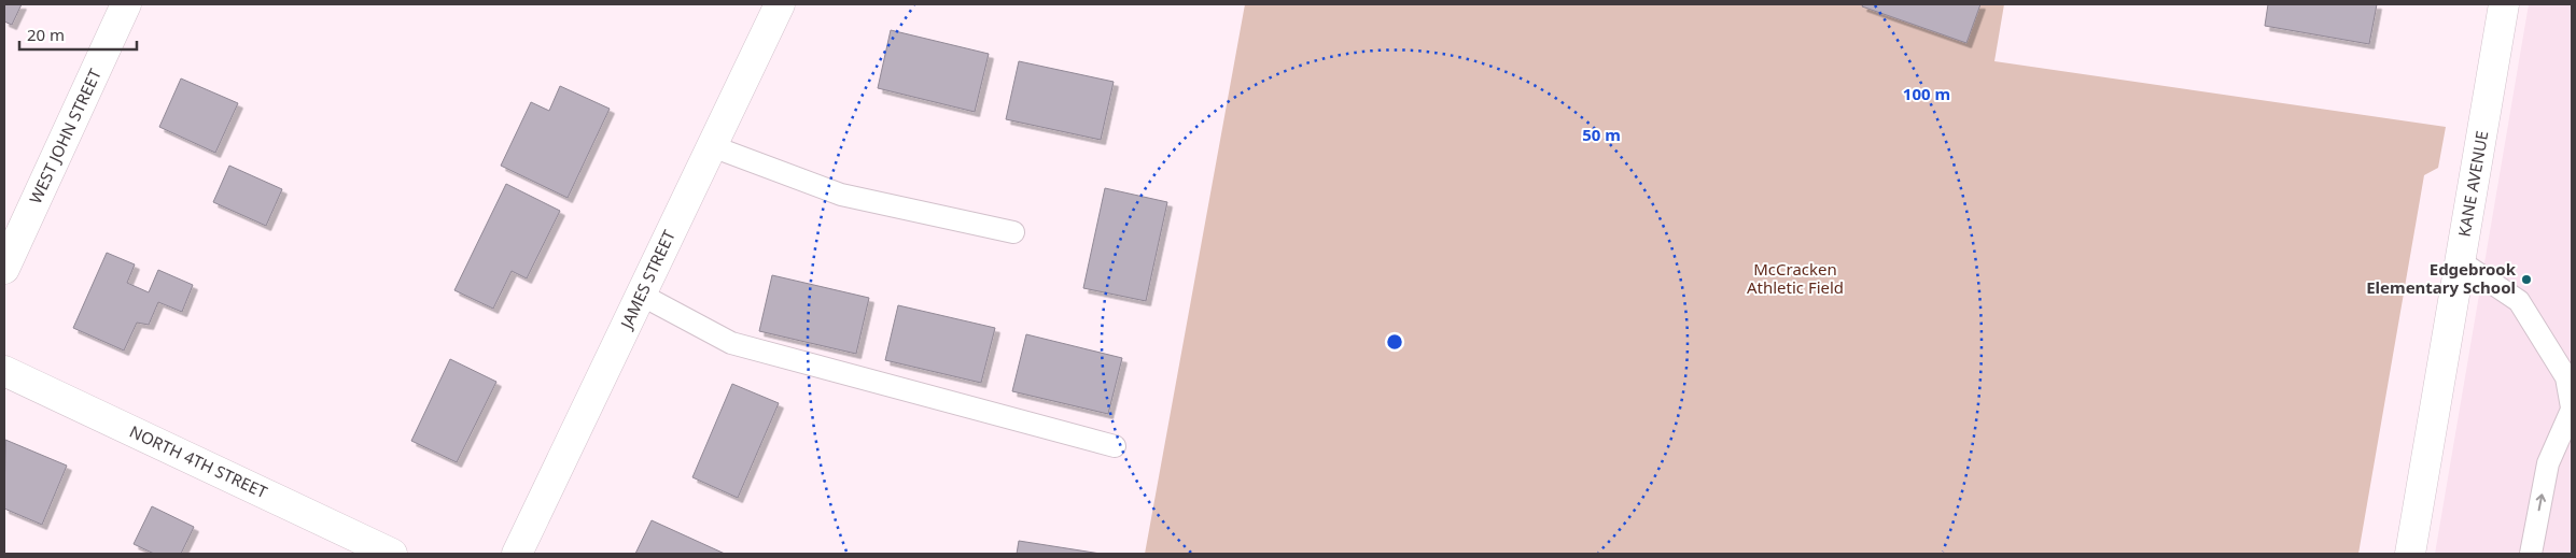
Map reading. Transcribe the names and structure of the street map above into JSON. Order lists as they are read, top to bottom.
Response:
{
  "streets": {
    "street": [
      "WEST JOHN STREET",
      "KANE AVENUE",
      "JAMES STREET",
      "NORTH 4TH STREET"
    ]
  },
  "parks": ["McCracken Athletic Field"],
  "places": ["Edgebrook Elementary School"],
  "scale_bar": "20 m",
  "rings": ["100 m", "50 m"]
}
